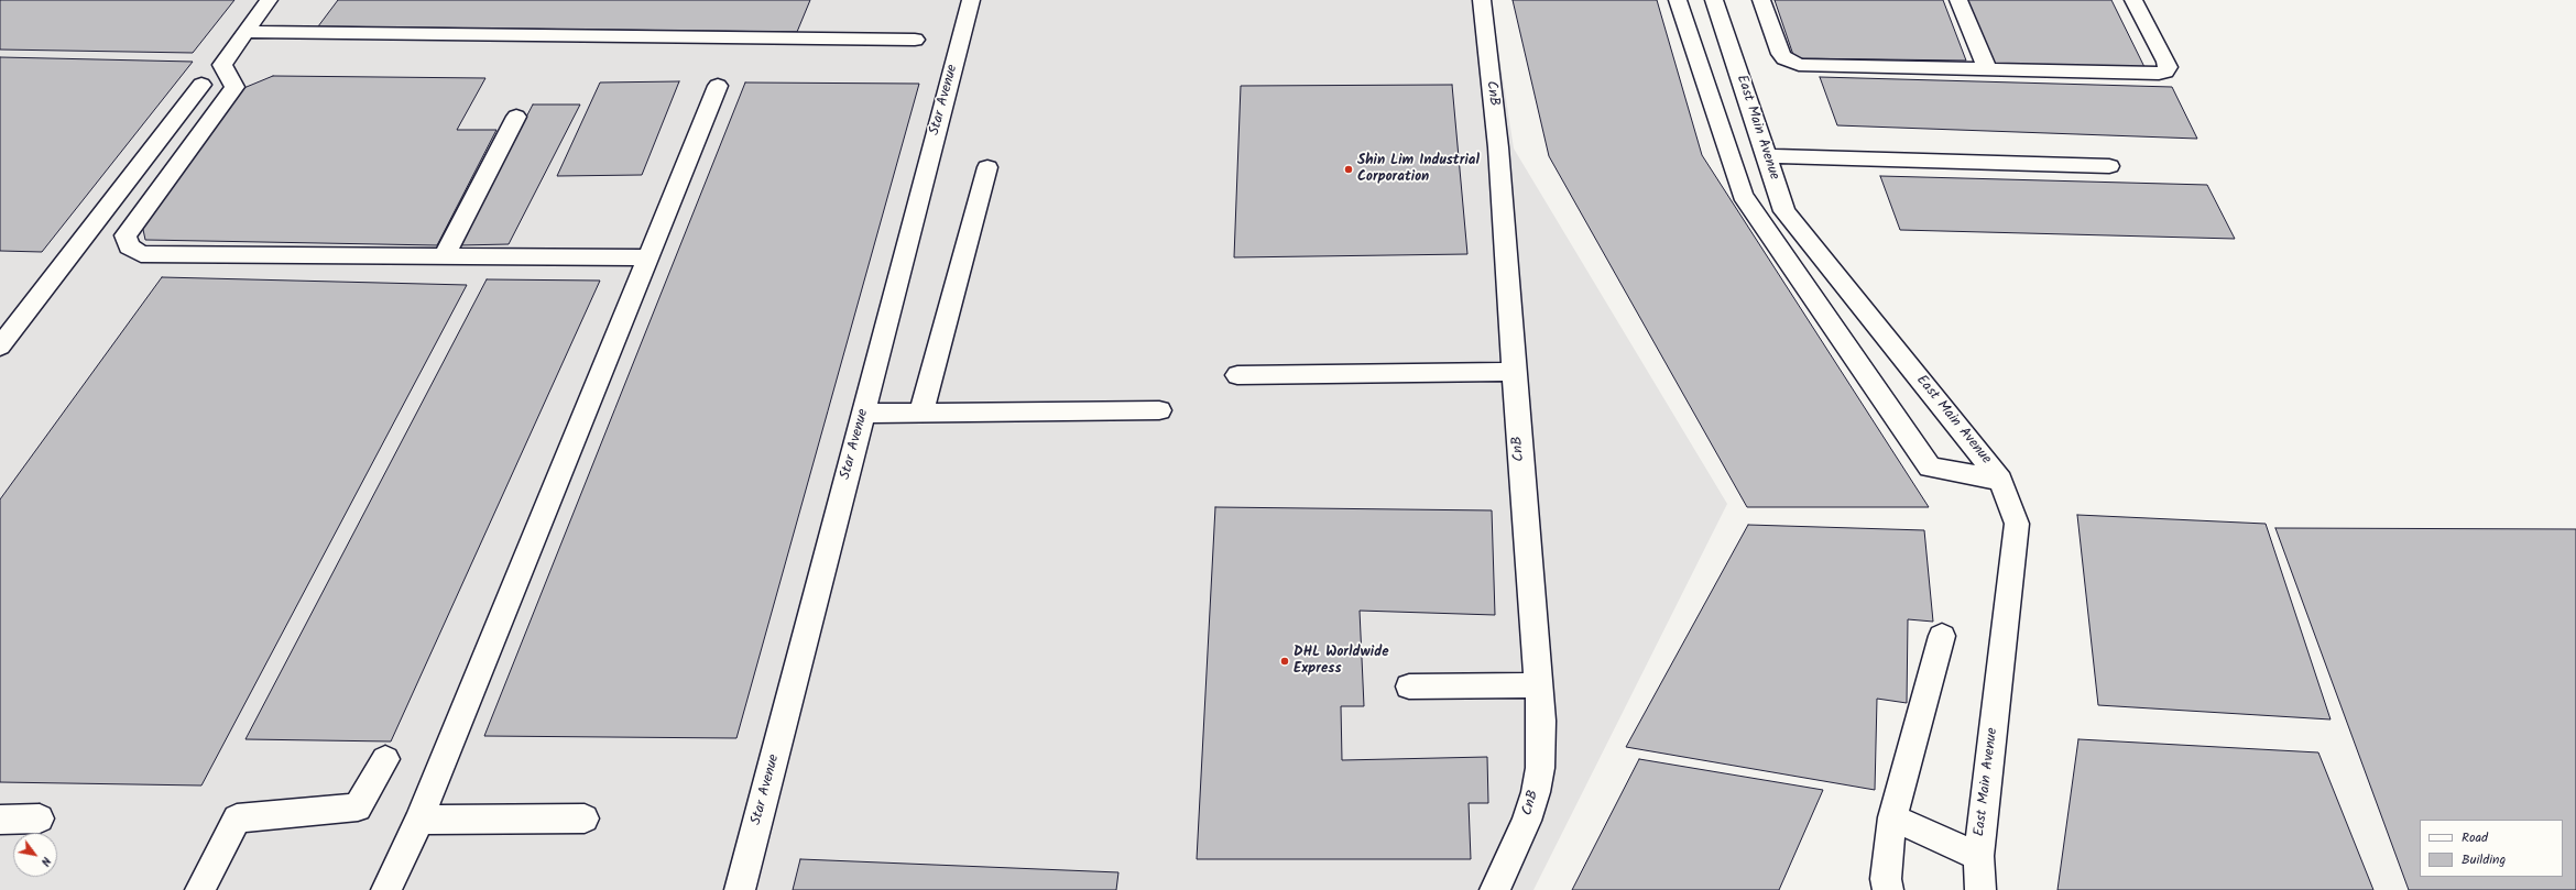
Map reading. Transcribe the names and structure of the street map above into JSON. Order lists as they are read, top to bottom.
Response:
{
  "streets": {
    "street": ["CnB", "Star Avenue", "East Main Avenue"]
  },
  "places": ["Shin Lim Industrial Corporation", "DHL Worldwide Express"],
  "legend": ["Road", "Building"],
  "north": "bottom right"
}
